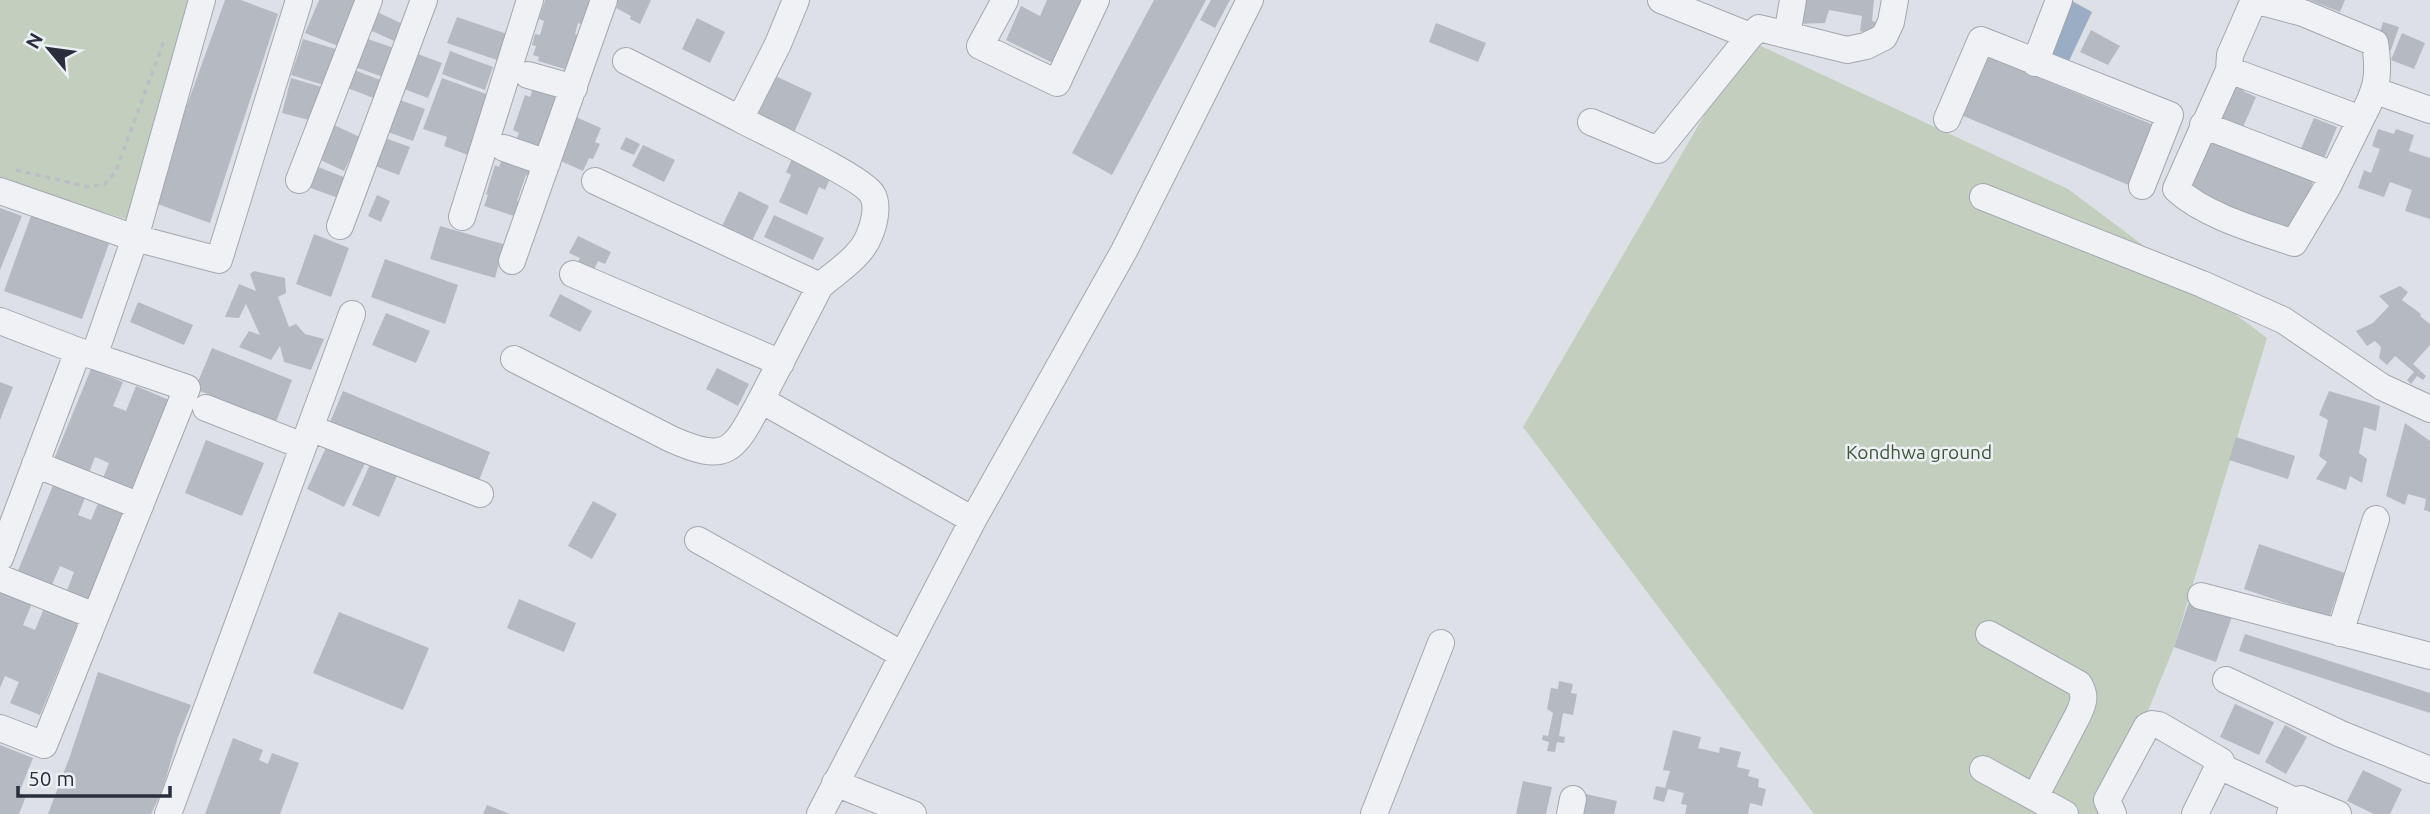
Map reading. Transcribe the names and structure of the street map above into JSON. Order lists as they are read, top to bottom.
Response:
{
  "parks": ["Kondhwa ground"],
  "scale_bar": "50 m",
  "north": "top left"
}
